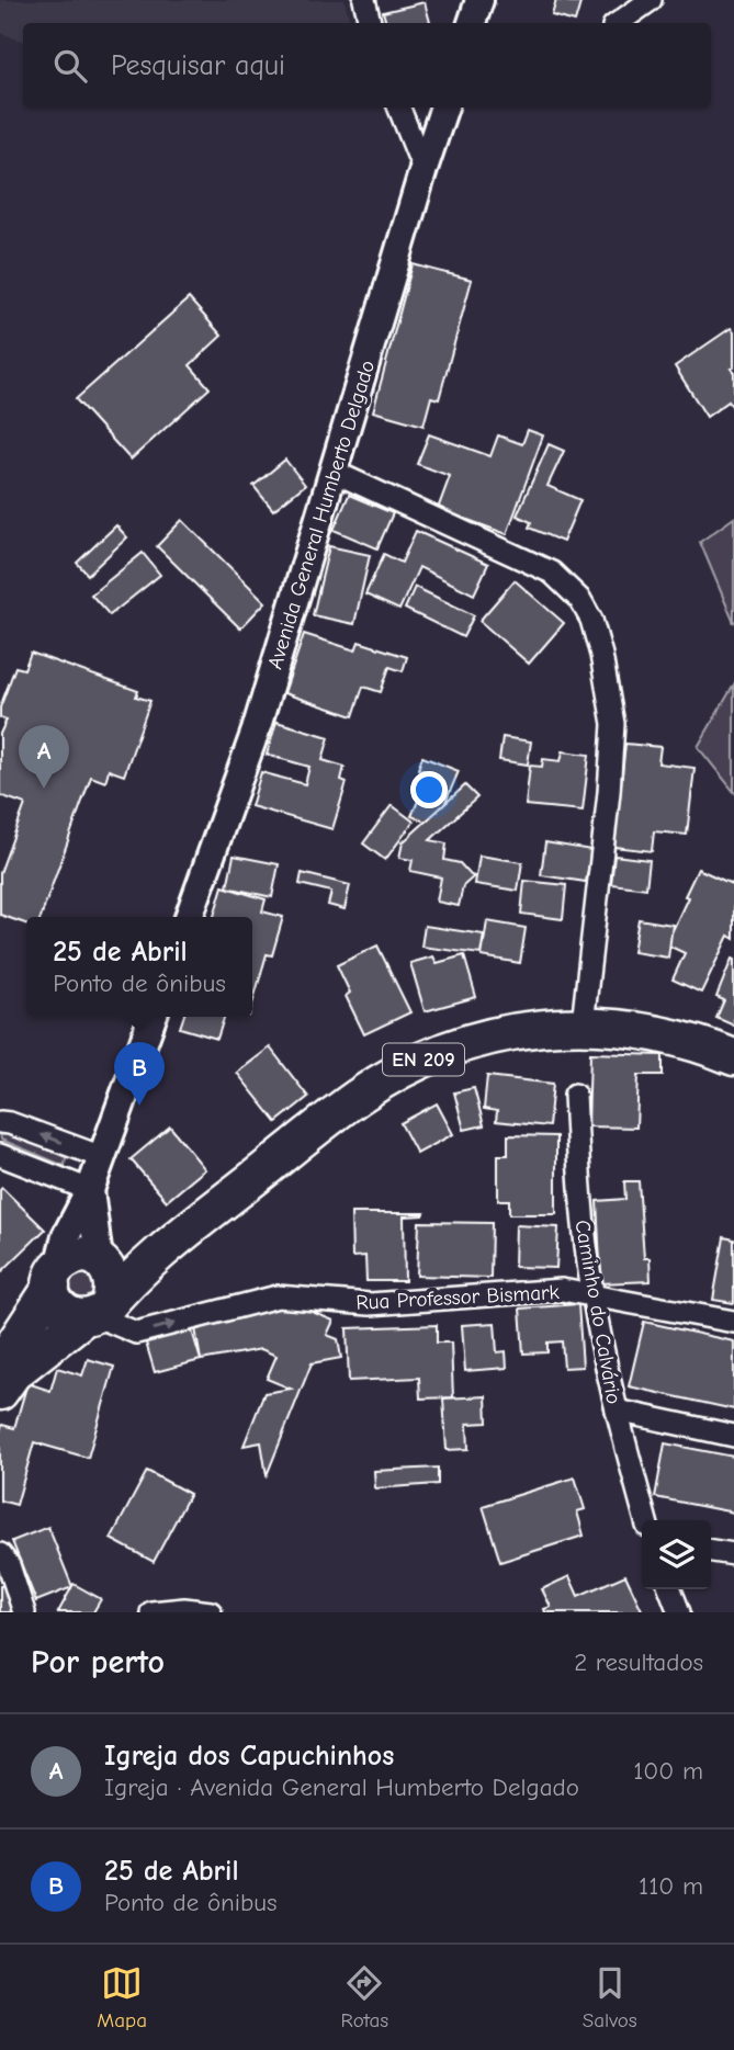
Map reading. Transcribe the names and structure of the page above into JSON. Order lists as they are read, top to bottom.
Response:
{
  "streets": {
    "main road": ["EN 209"],
    "street": ["Avenida General Humberto Delgado", "Rua Professor Bismark", "Caminho do Calvário"]
  },
  "crossings": [
    ["EN 209", "Rua Professor Bismark"],
    ["Rua Professor Bismark", "Caminho do Calvário"]
  ],
  "one_way": ["Rua Professor Bismark"],
  "page": {
    "search": "Pesquisar aqui",
    "pins": ["A", "B"],
    "popup": ["25 de Abril", "Ponto de ônibus"],
    "heading": ["Por perto", "2 resultados"],
    "list": [
      {
        "mark": "A",
        "name": "Igreja dos Capuchinhos",
        "note": "Igreja · Avenida General Humberto Delgado",
        "value": "100 m"
      },
      {
        "mark": "B",
        "name": "25 de Abril",
        "note": "Ponto de ônibus",
        "value": "110 m"
      }
    ],
    "nav": ["Mapa", "Rotas", "Salvos"]
  }
}
